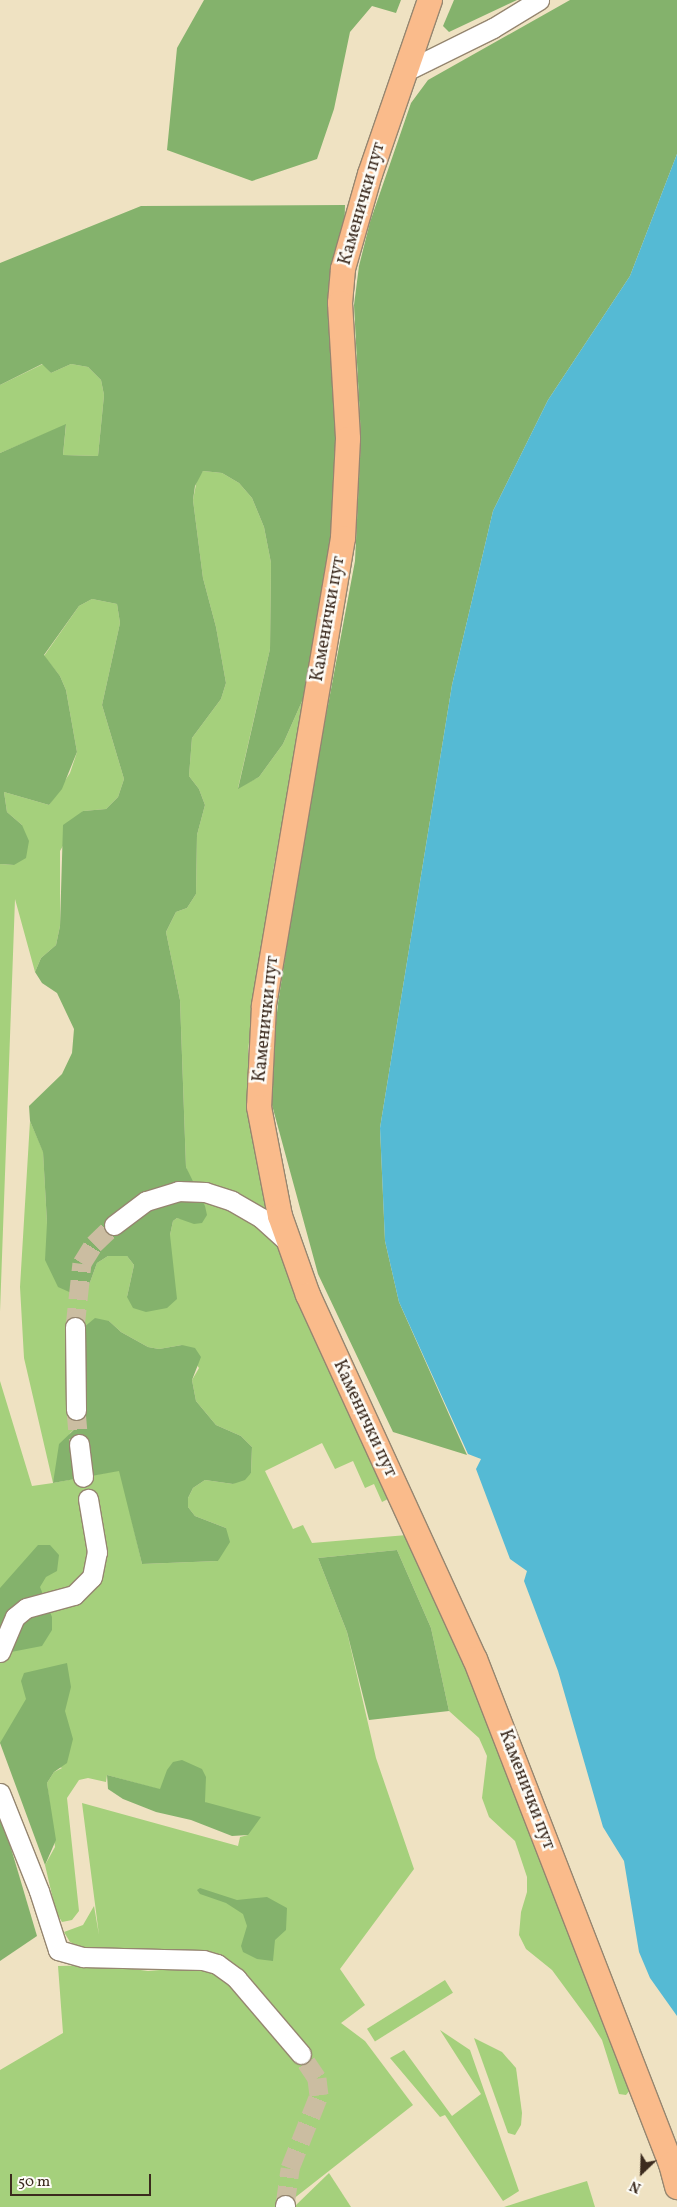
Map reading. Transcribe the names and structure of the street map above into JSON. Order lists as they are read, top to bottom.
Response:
{
  "streets": {
    "main road": ["Каменички пут"]
  },
  "scale_bar": "50 m",
  "north": "bottom left"
}
